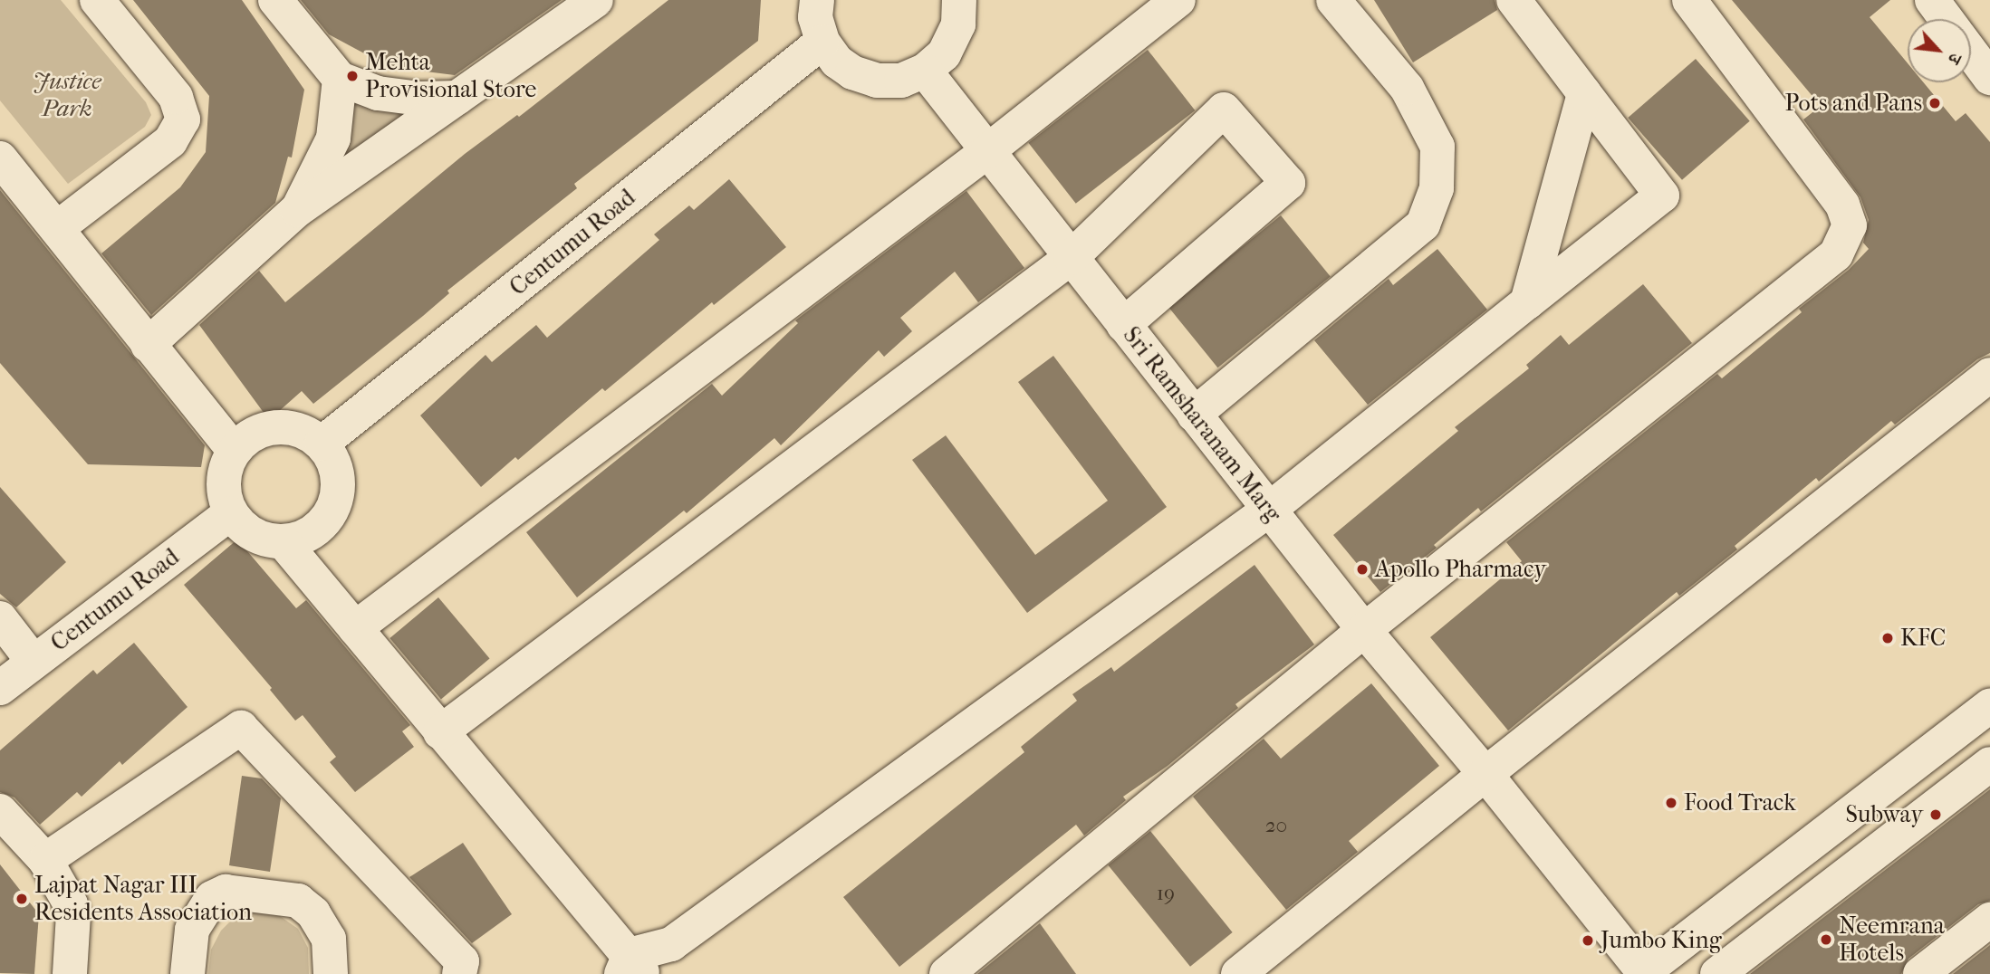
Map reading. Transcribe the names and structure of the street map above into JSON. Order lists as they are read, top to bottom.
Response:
{
  "streets": {
    "street": ["Centumu Road", "Sri Ramsharanam Marg"]
  },
  "parks": ["Justice Park"],
  "places": [
    "Mehta Provisional Store",
    "Pots and Pans",
    "Apollo Pharmacy",
    "KFC",
    "Food Track",
    "Subway",
    "Lajpat Nagar III Residents Association",
    "Neemrana Hotels",
    "Jumbo King"
  ],
  "house_numbers": ["20", "19"],
  "north": "bottom right"
}
